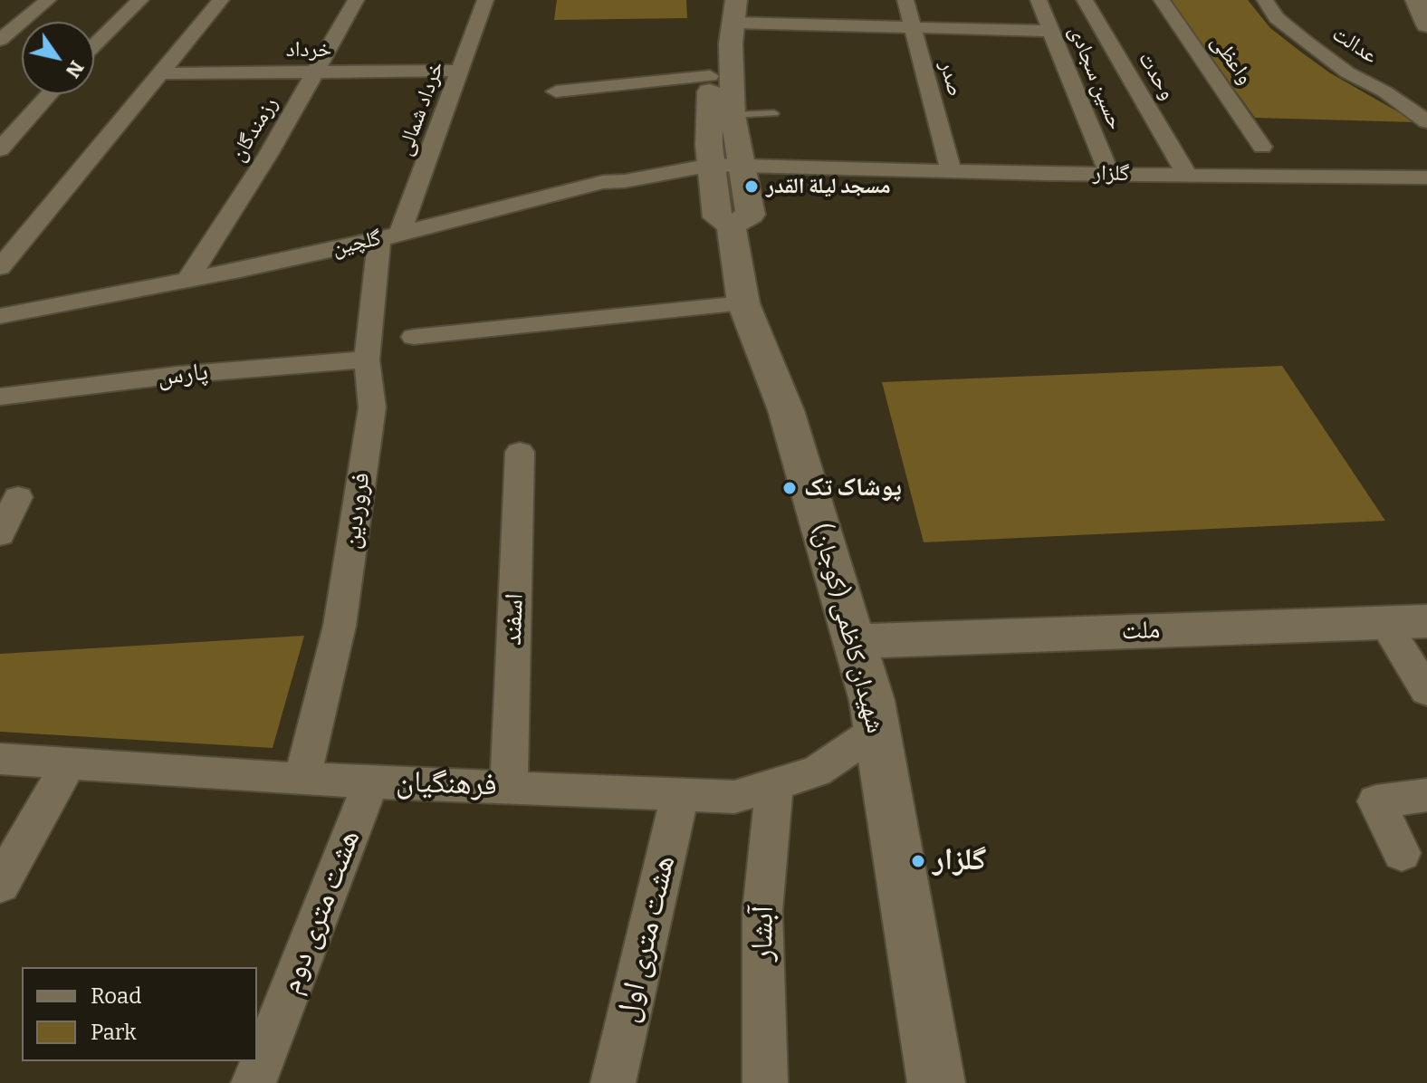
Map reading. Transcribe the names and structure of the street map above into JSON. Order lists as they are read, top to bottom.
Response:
{
  "streets": {
    "main road": ["شهیدان کاظمی (کوجان)", "ملت"],
    "street": [
      "عدالت",
      "خرداد",
      "واعظی",
      "وحدت",
      "حسین سجادی",
      "صدر",
      "خرداد شمالی",
      "رزمندگان",
      "گلزار",
      "گلچین",
      "پارس",
      "فروردین",
      "اسفند",
      "فرهنگیان",
      "هشت متری دوم",
      "آبشار",
      "هشت متری اول"
    ]
  },
  "crossings": [
    ["خرداد", "خرداد شمالی"],
    ["خرداد", "رزمندگان"],
    ["وحدت", "گلزار"],
    ["حسین سجادی", "گلزار"],
    ["صدر", "گلزار"],
    ["خرداد شمالی", "گلچین"],
    ["خرداد شمالی", "فروردین"],
    ["رزمندگان", "گلچین"],
    ["گلزار", "گلچین"],
    ["گلزار", "شهیدان کاظمی (کوجان)"],
    ["گلچین", "فروردین"],
    ["گلچین", "شهیدان کاظمی (کوجان)"],
    ["پارس", "فروردین"],
    ["فروردین", "فرهنگیان"],
    ["اسفند", "فرهنگیان"],
    ["شهیدان کاظمی (کوجان)", "ملت"],
    ["شهیدان کاظمی (کوجان)", "فرهنگیان"],
    ["فرهنگیان", "هشت متری دوم"],
    ["فرهنگیان", "آبشار"],
    ["فرهنگیان", "هشت متری اول"]
  ],
  "places": ["مسجد لیلة القدر", "پوشاک تک", "گلزار"],
  "legend": ["Road", "Park"],
  "north": "bottom right"
}
